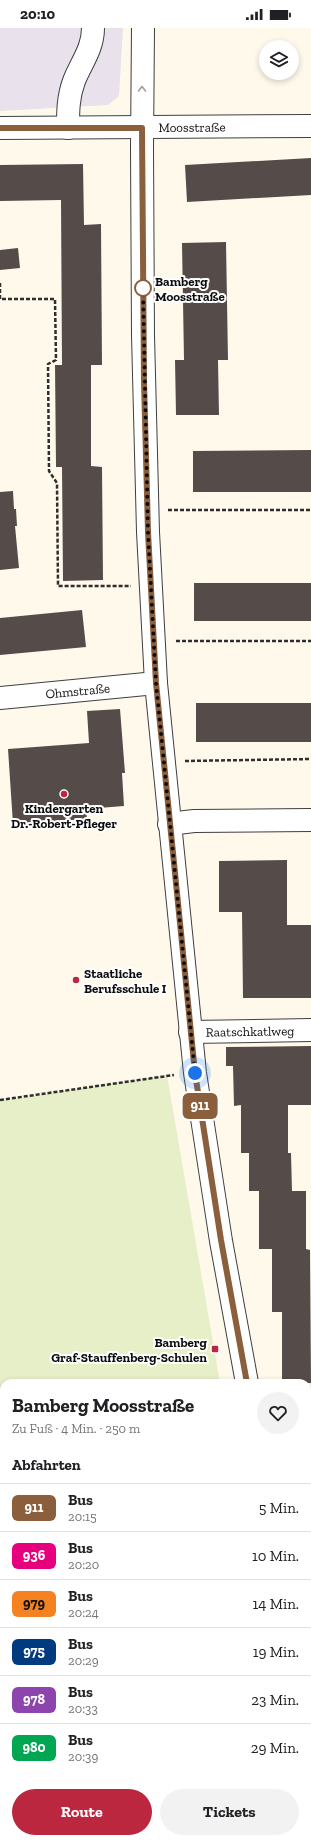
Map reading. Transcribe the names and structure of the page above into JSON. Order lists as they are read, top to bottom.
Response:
{
  "streets": {
    "street": ["Moosstraße", "Ohmstraße", "Raatschkatlweg"]
  },
  "places": {
    "other": ["Bamberg Moosstraße", "Kindergarten Dr.-Robert-Pfleger", "Staatliche Berufsschule I"],
    "transit": ["Bamberg Graf-Stauffenberg-Schulen"]
  },
  "lines": ["bus line 911"],
  "page": {
    "status": "20:10",
    "on_map": "911",
    "heading": [
      ["Bamberg Moosstraße", "Zu Fuß · 4 Min. · 250 m"],
      "Abfahrten"
    ],
    "list": [
      {
        "mark": "911",
        "name": "Bus",
        "note": "20:15",
        "value": "5 Min."
      },
      {
        "mark": "936",
        "name": "Bus",
        "note": "20:20",
        "value": "10 Min."
      },
      {
        "mark": "979",
        "name": "Bus",
        "note": "20:24",
        "value": "14 Min."
      },
      {
        "mark": "975",
        "name": "Bus",
        "note": "20:29",
        "value": "19 Min."
      },
      {
        "mark": "978",
        "name": "Bus",
        "note": "20:33",
        "value": "23 Min."
      },
      {
        "mark": "980",
        "name": "Bus",
        "note": "20:39",
        "value": "29 Min."
      }
    ],
    "buttons": ["Route", "Tickets"]
  }
}
